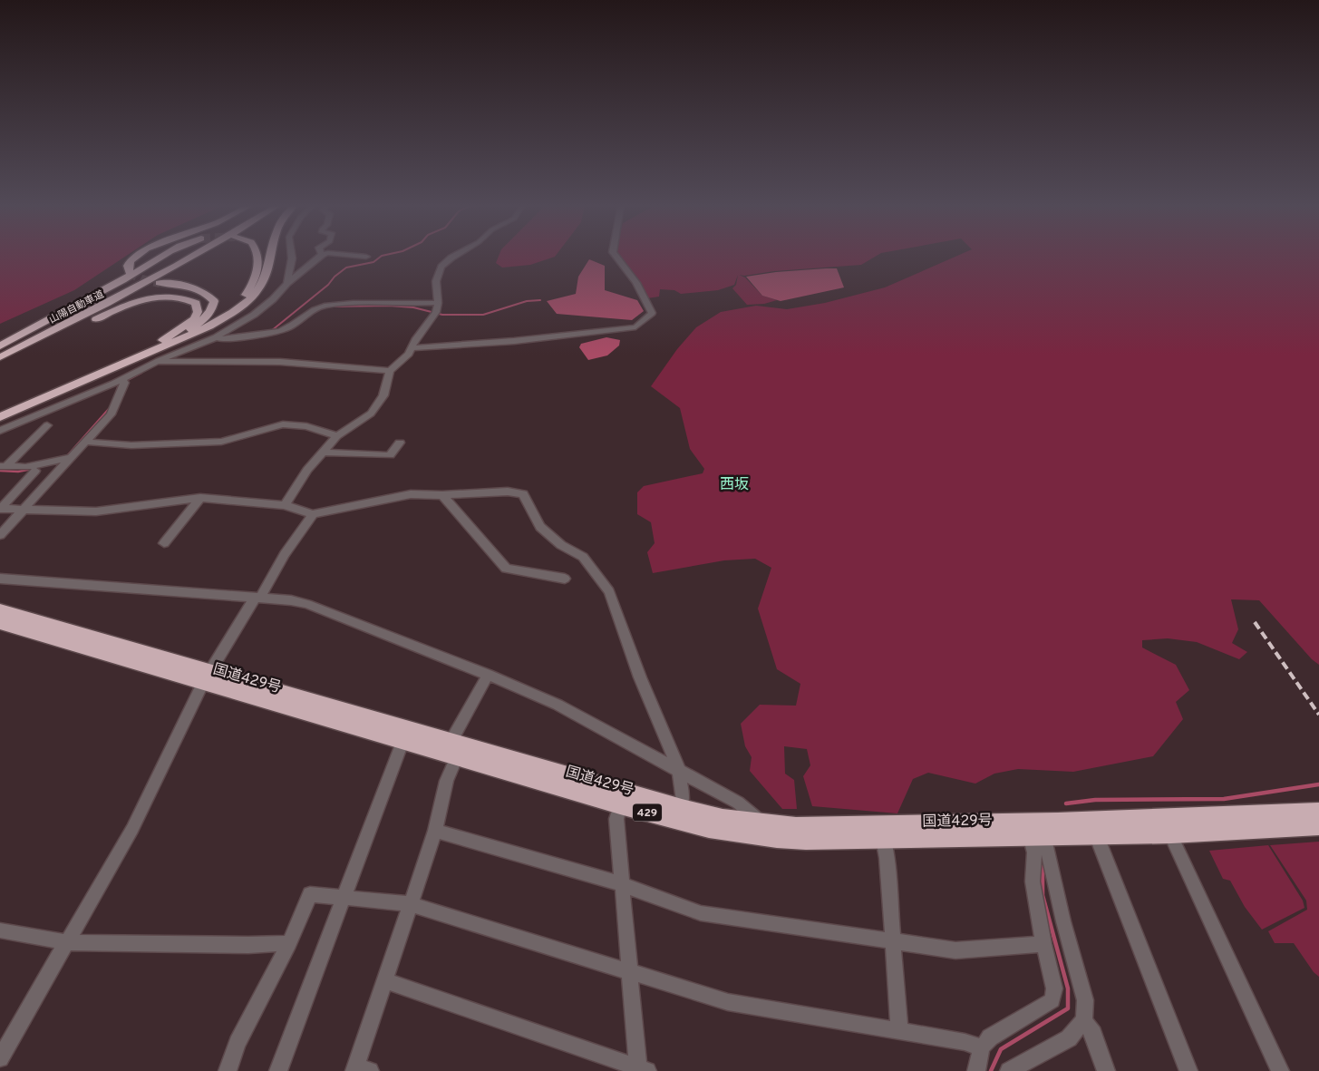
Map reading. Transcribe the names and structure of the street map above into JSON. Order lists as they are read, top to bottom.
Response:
{
  "streets": {
    "highway": ["山陽自動車道", "国道429号", "429"]
  },
  "districts": ["西坂"]
}
